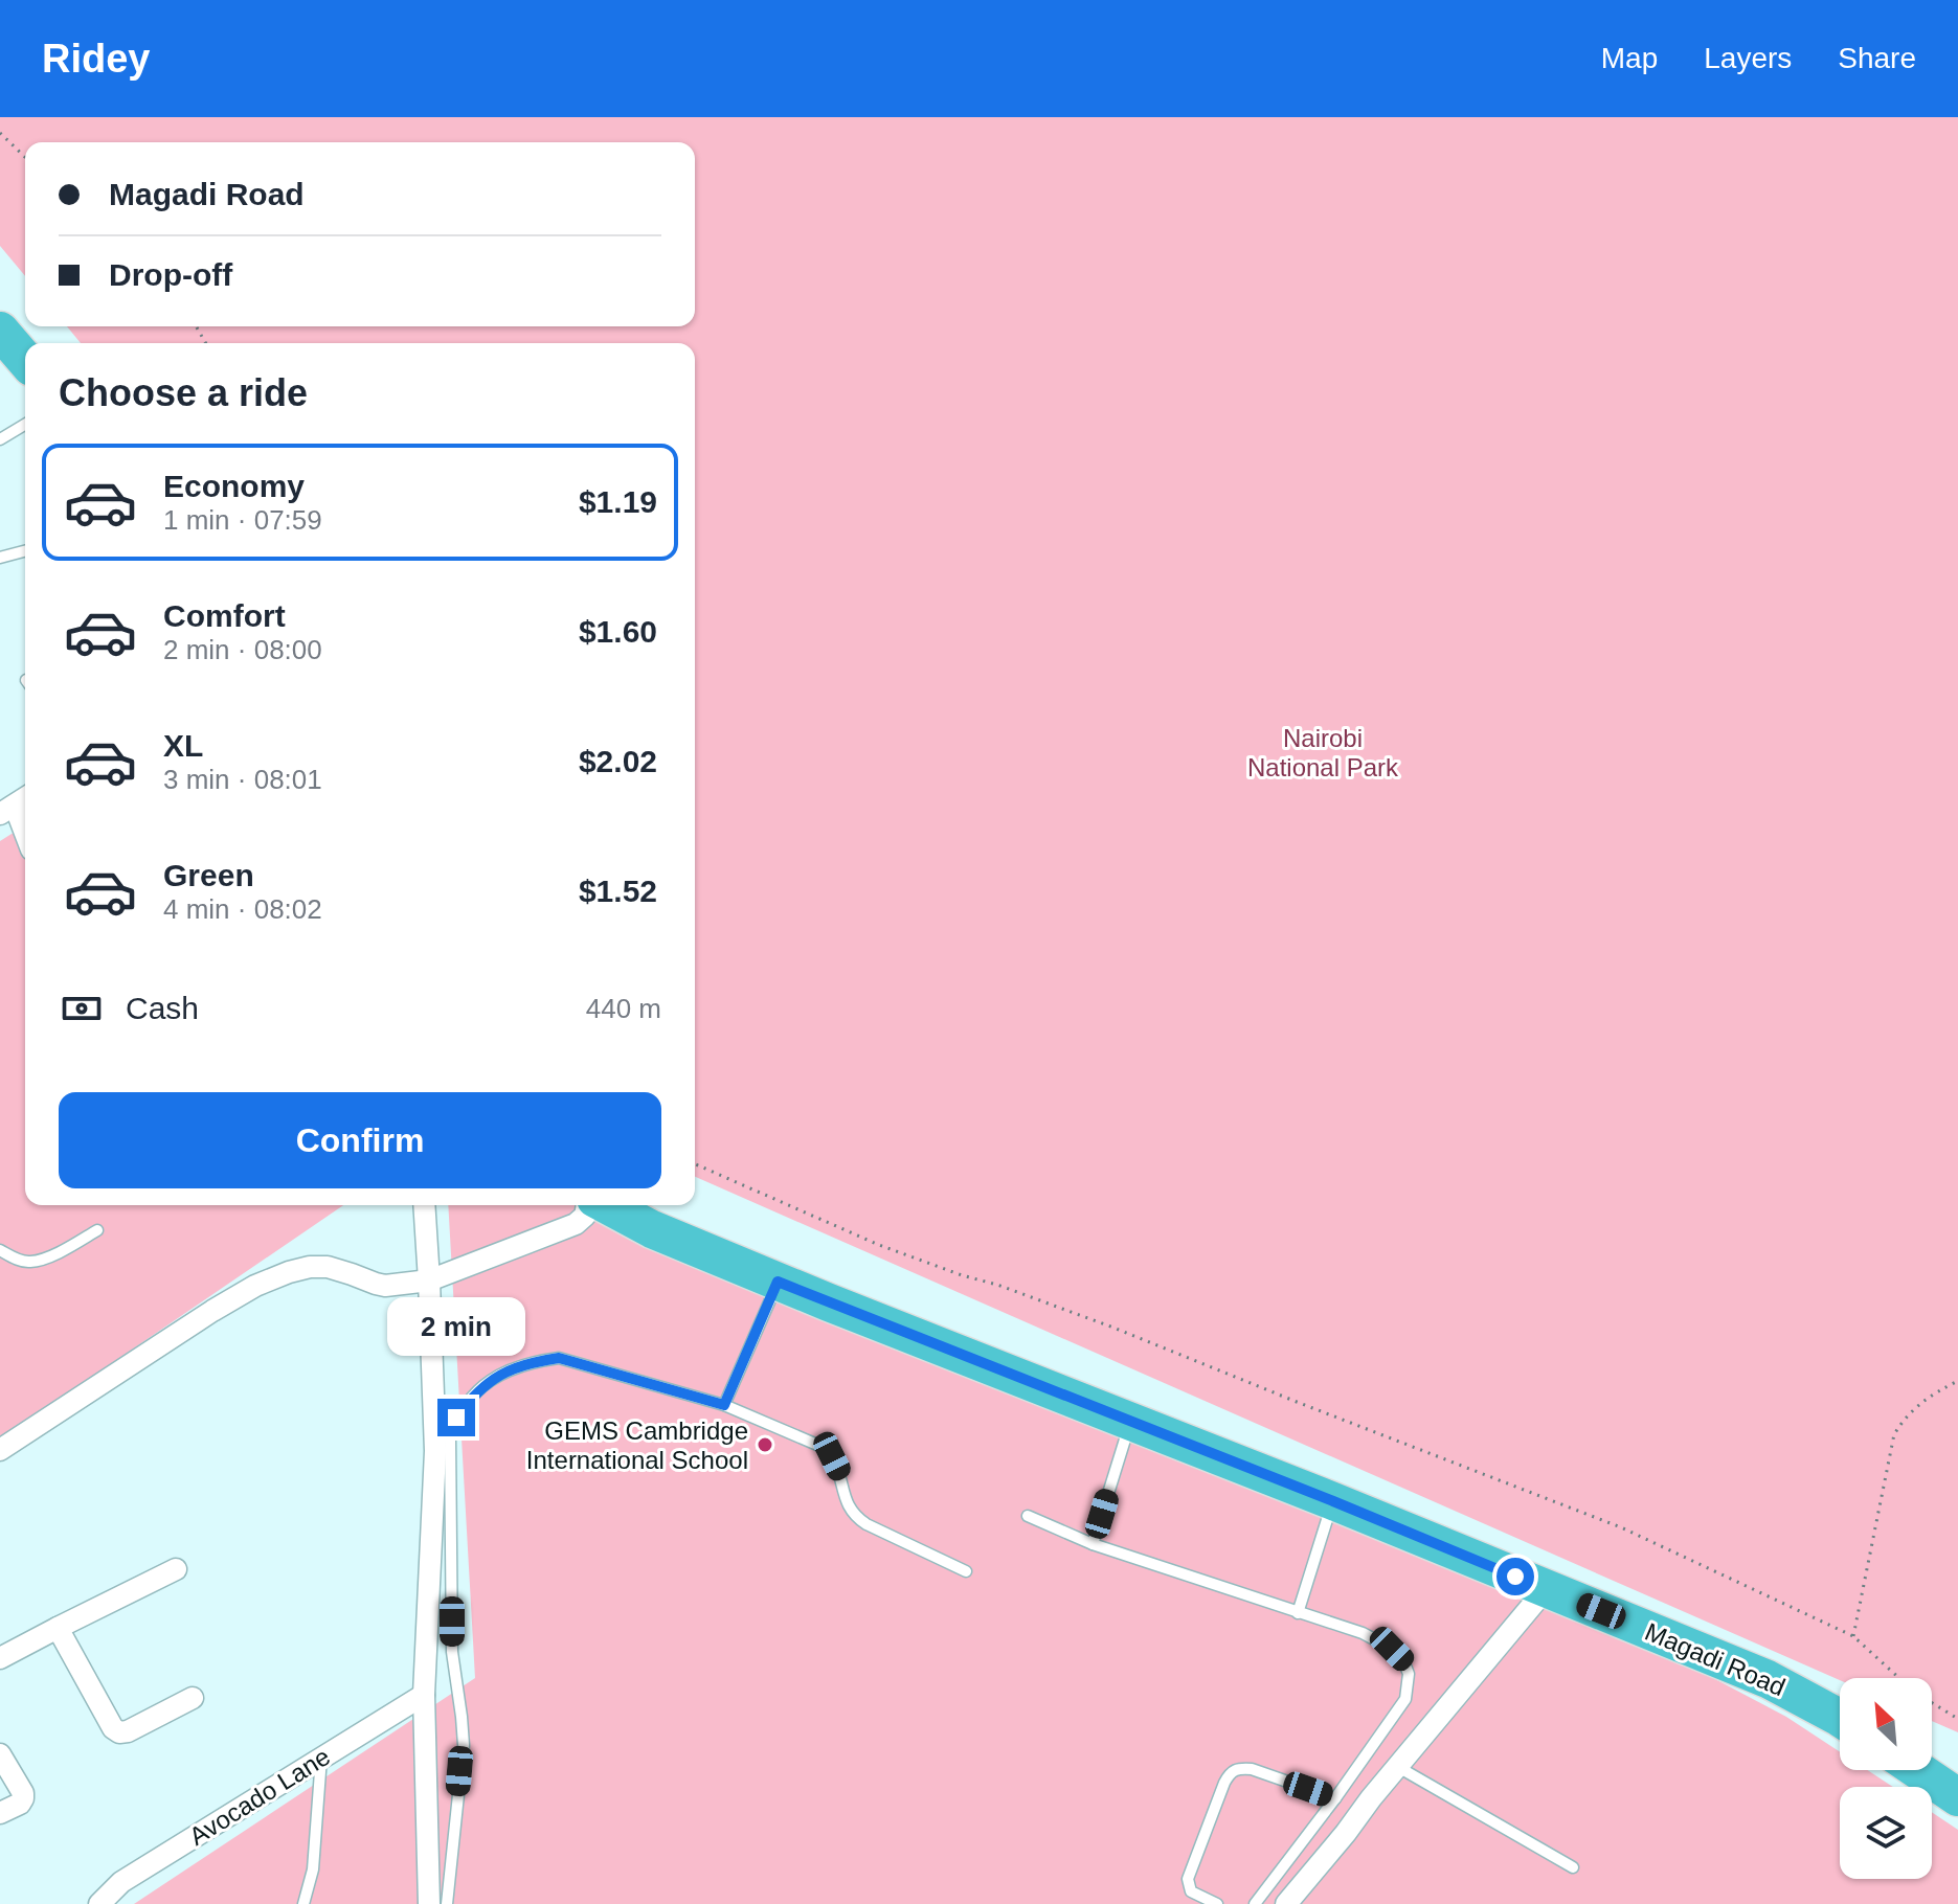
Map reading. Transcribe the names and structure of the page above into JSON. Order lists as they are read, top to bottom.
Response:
{
  "streets": {
    "highway": ["Magadi Road"],
    "street": ["Avocado Lane"]
  },
  "parks": ["Nairobi National Park"],
  "places": ["GEMS Cambridge International School"],
  "north": "top left",
  "page": {
    "header": "Ridey",
    "nav": ["Map", "Layers", "Share"],
    "banner": ["Magadi Road", "Drop-off"],
    "heading": "Choose a ride",
    "list": [
      {
        "name": "Economy",
        "note": "1 min · 07:59",
        "value": "$1.19"
      },
      {
        "name": "Comfort",
        "note": "2 min · 08:00",
        "value": "$1.60"
      },
      {
        "name": "XL",
        "note": "3 min · 08:01",
        "value": "$2.02"
      },
      {
        "name": "Green",
        "note": "4 min · 08:02",
        "value": "$1.52"
      }
    ],
    "pay": ["Cash", "440 m"],
    "buttons": "Confirm",
    "bubble": "2 min"
  }
}
